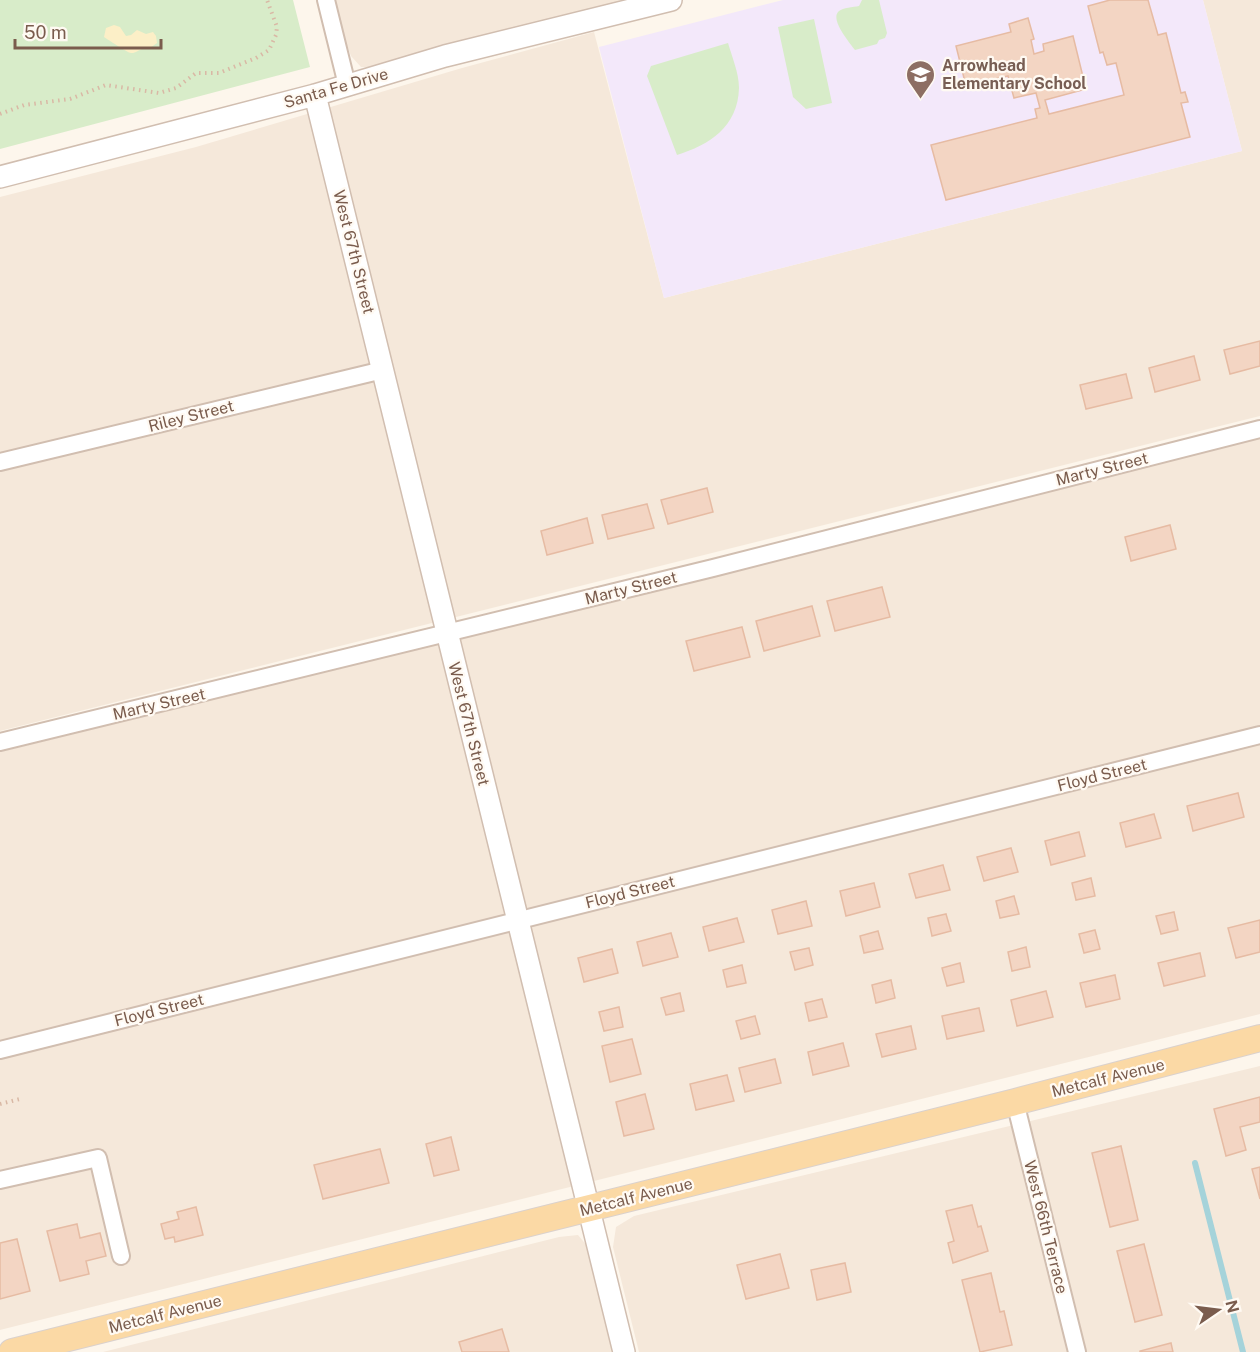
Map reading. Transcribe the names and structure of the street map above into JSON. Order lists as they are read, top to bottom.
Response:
{
  "streets": {
    "main road": ["Metcalf Avenue"],
    "street": [
      "Santa Fe Drive",
      "West 67th Street",
      "Riley Street",
      "Marty Street",
      "Floyd Street",
      "West 66th Terrace"
    ]
  },
  "crossings": [
    ["Santa Fe Drive", "West 67th Street"],
    ["West 67th Street", "Riley Street"],
    ["West 67th Street", "Marty Street"],
    ["West 67th Street", "Floyd Street"],
    ["West 67th Street", "Metcalf Avenue"],
    ["Metcalf Avenue", "West 66th Terrace"]
  ],
  "places": {
    "school or university": ["Arrowhead Elementary School"]
  },
  "scale_bar": "50 m",
  "north": "right"
}
